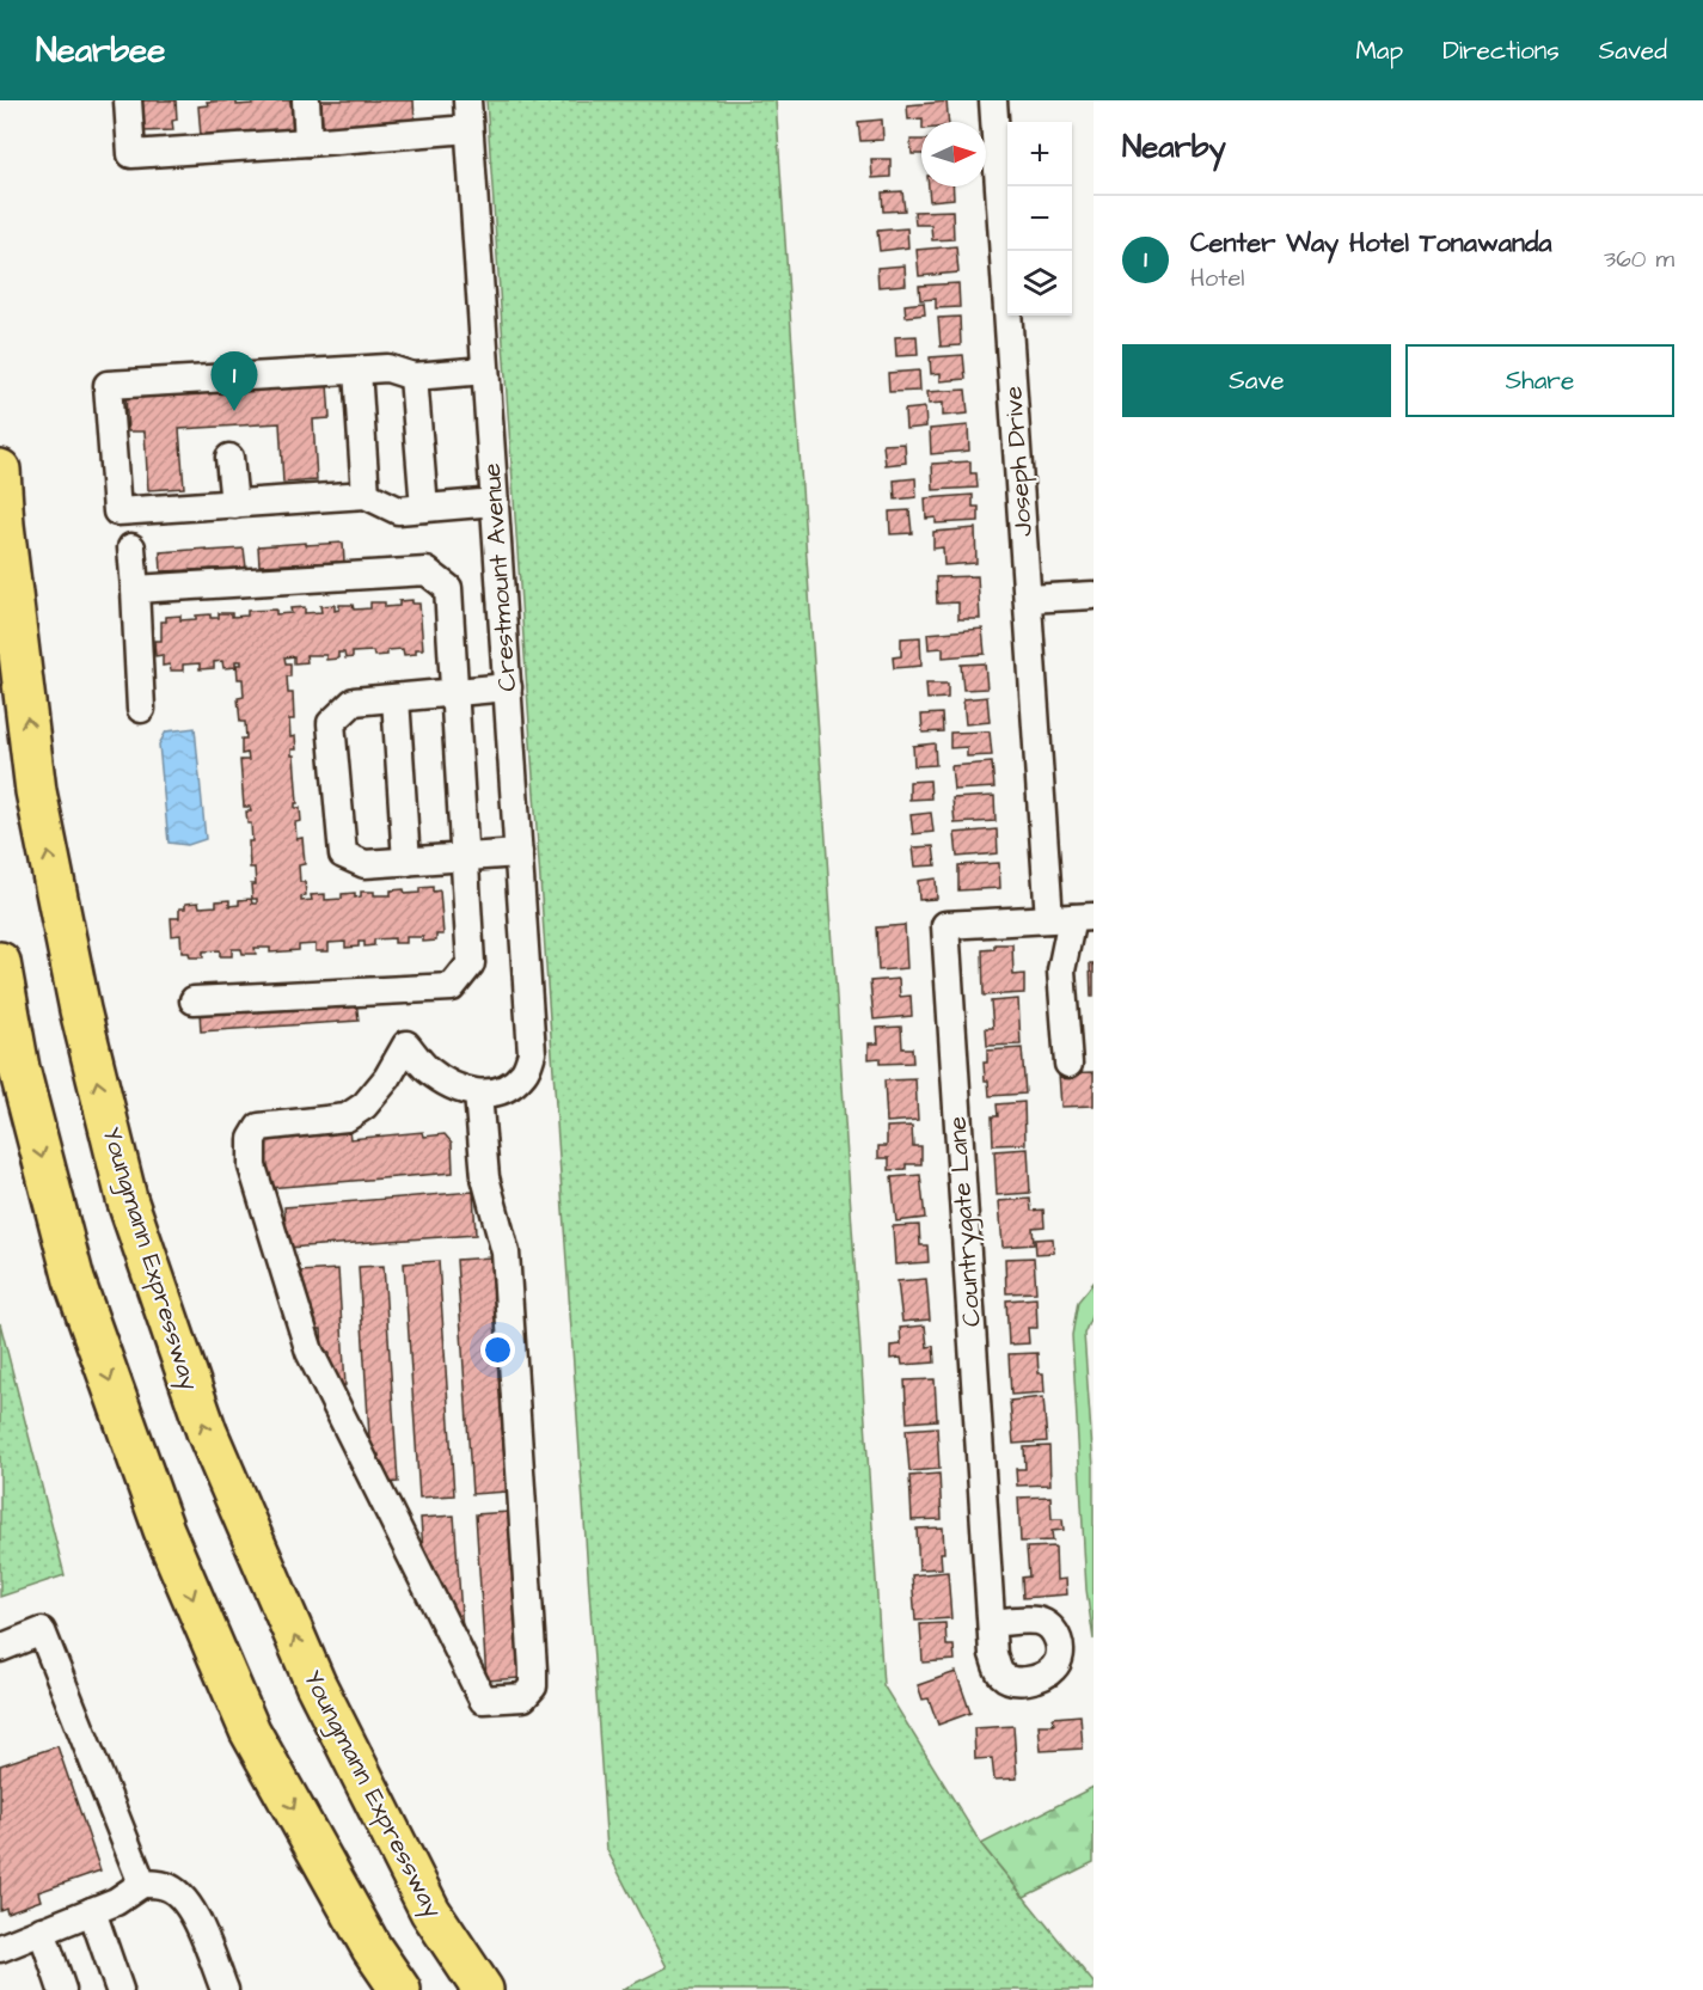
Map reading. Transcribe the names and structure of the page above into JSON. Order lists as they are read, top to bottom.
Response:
{
  "streets": {
    "highway": ["Youngmann Expressway"],
    "street": ["Joseph Drive", "Crestmount Avenue", "Countrygate Lane"]
  },
  "crossings": [
    ["Joseph Drive", "Countrygate Lane"]
  ],
  "north": "right",
  "page": {
    "header": "Nearbee",
    "nav": ["Map", "Directions", "Saved"],
    "heading": "Nearby",
    "map_buttons": ["+", "−"],
    "list": [
      {
        "mark": "1",
        "name": "Center Way Hotel Tonawanda",
        "note": "Hotel",
        "value": "360 m"
      }
    ],
    "buttons": ["Save", "Share"],
    "pins": "1"
  }
}
